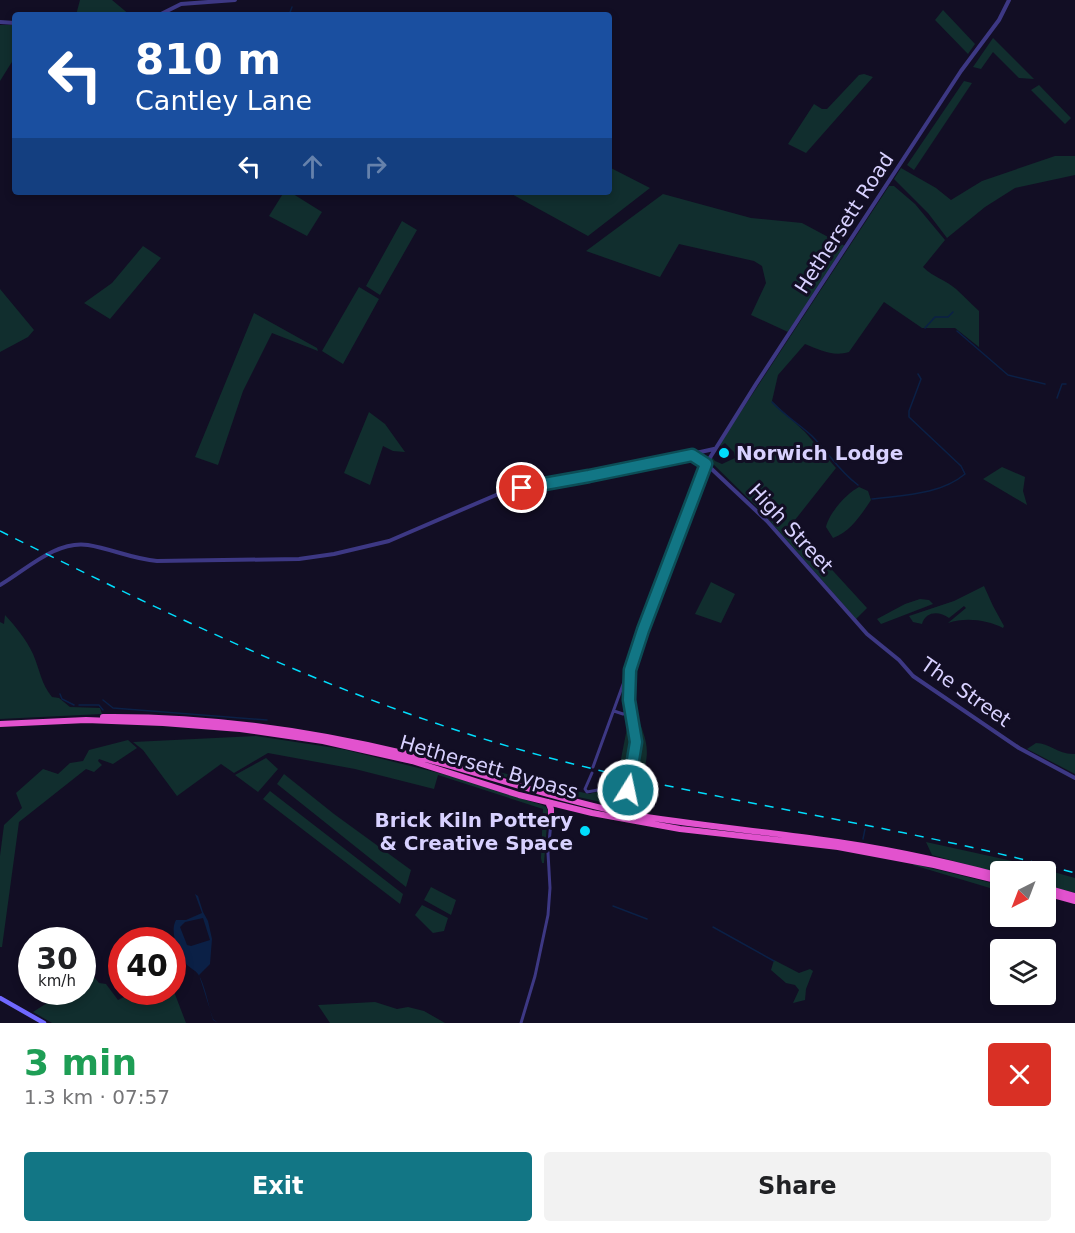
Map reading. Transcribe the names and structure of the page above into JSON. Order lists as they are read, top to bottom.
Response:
{
  "streets": {
    "highway": ["Hethersett Bypass"],
    "street": ["Hethersett Road", "High Street", "The Street"]
  },
  "crossings": [
    ["Hethersett Road", "High Street"],
    ["High Street", "The Street"]
  ],
  "places": ["Norwich Lodge", "Brick Kiln Pottery & Creative Space"],
  "north": "bottom left",
  "page": {
    "turn": ["810 m", "Cantley Lane"],
    "speed": "30 km/h",
    "limit": "40",
    "heading": ["3 min", "1.3 km · 07:57"],
    "buttons": ["Exit", "Share"]
  }
}
